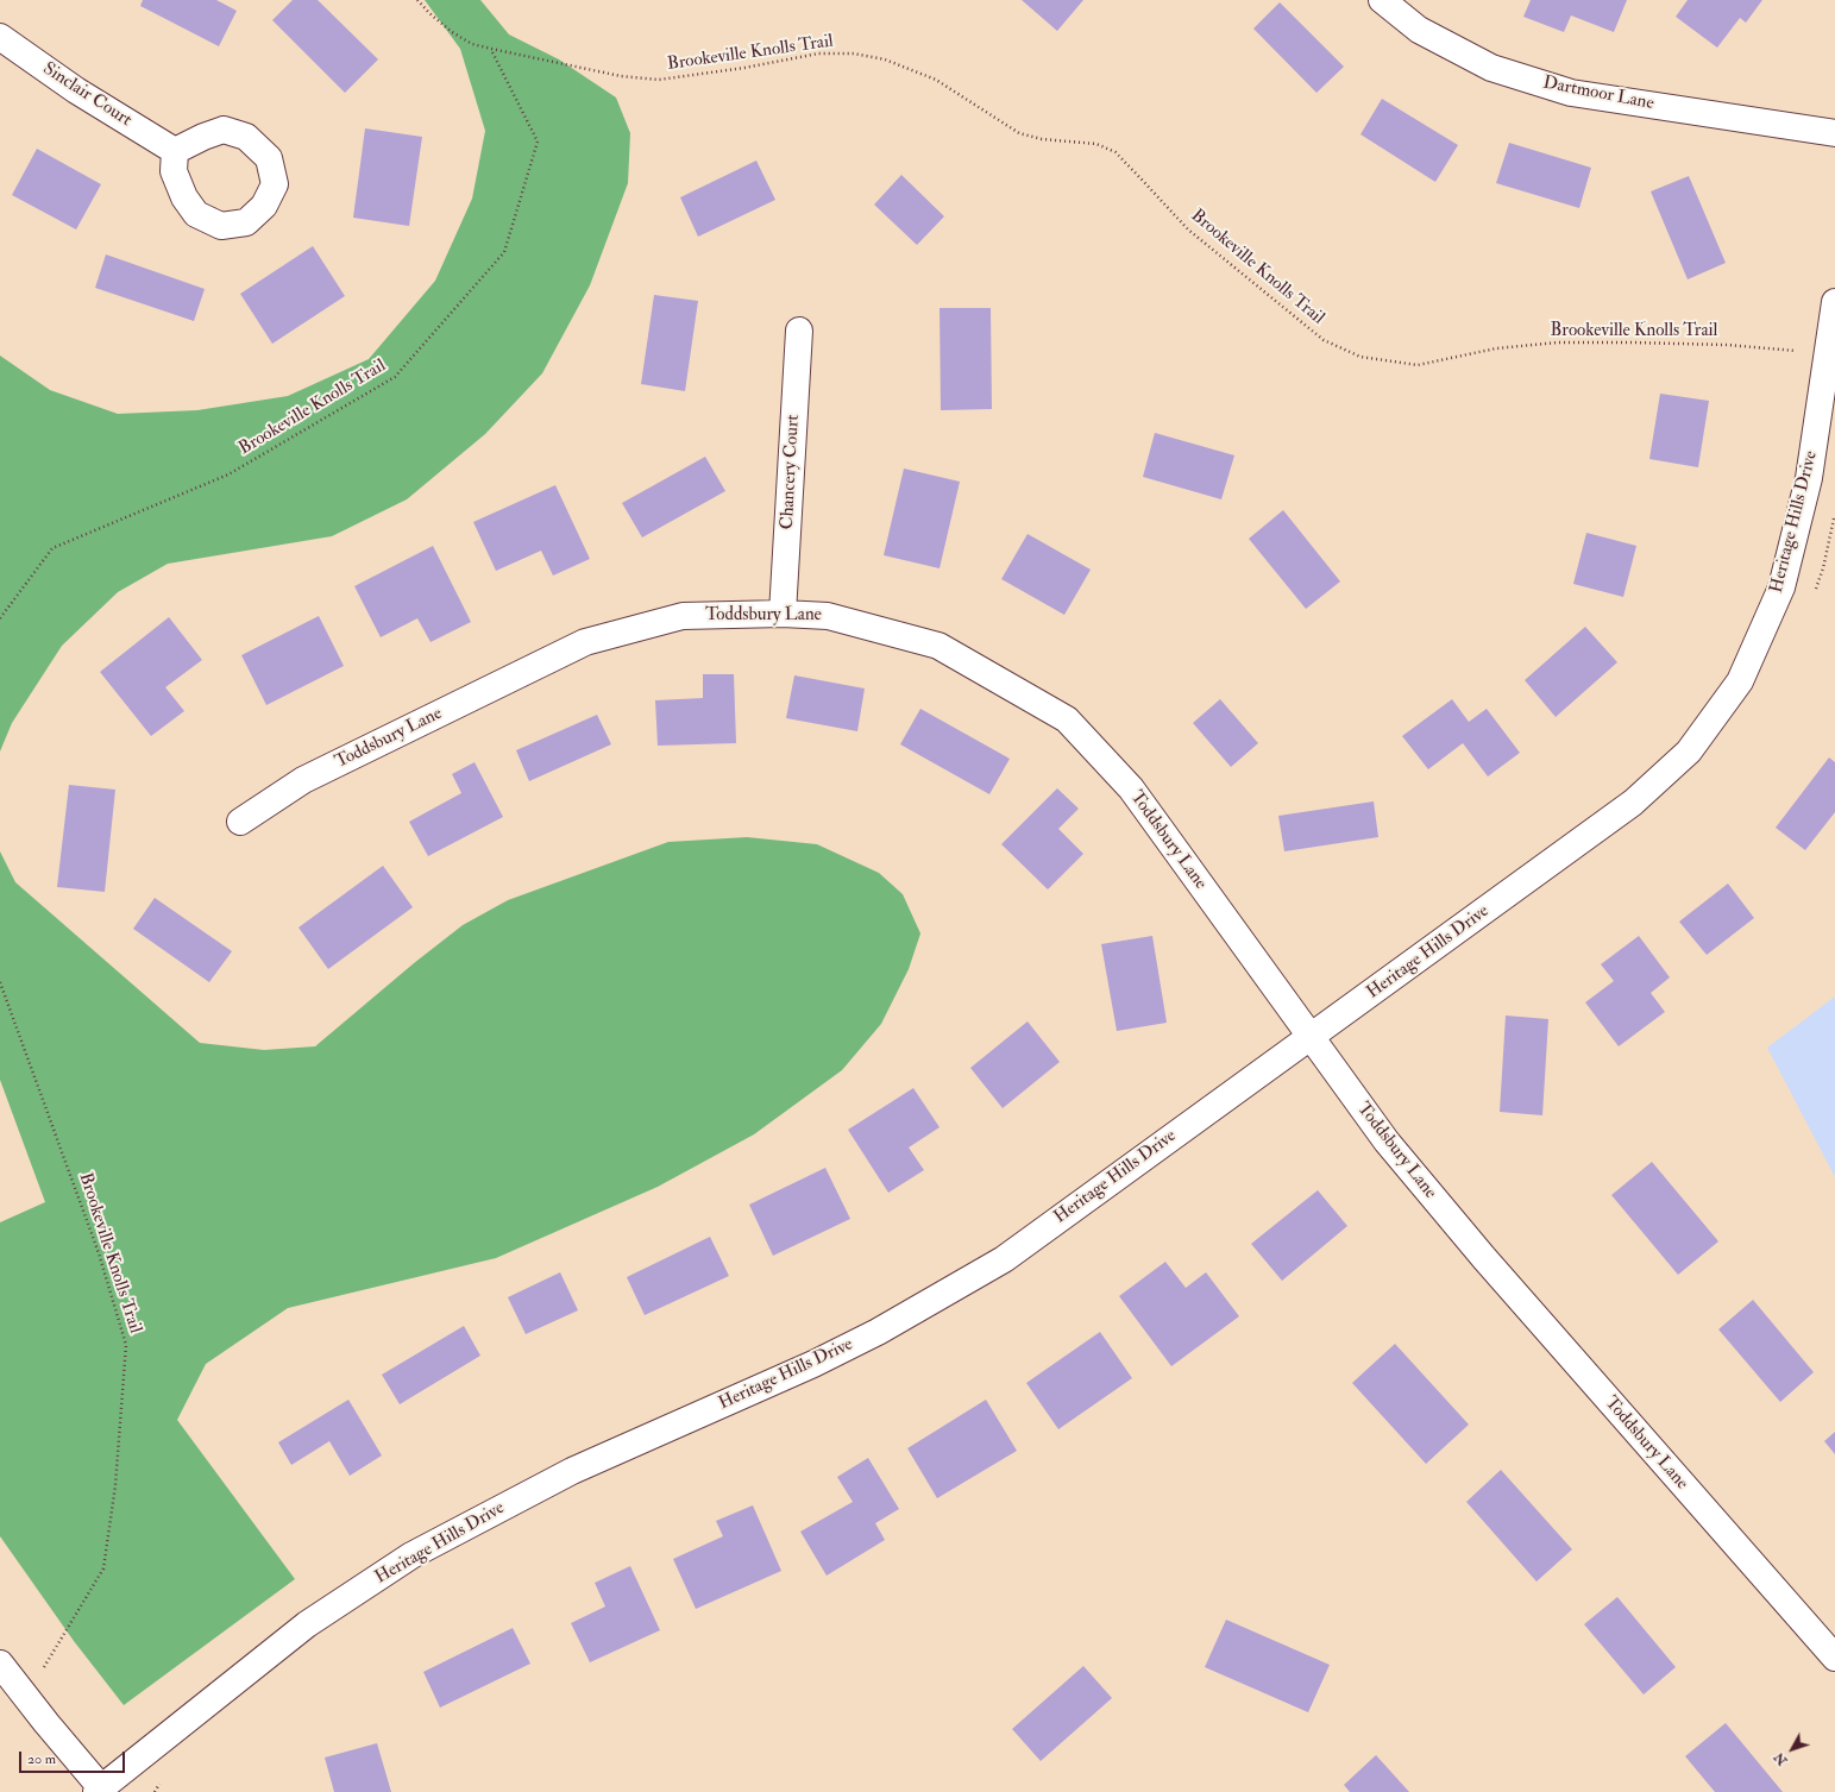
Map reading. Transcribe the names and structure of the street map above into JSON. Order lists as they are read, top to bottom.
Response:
{
  "streets": {
    "street": [
      "Dartmoor Lane",
      "Sinclair Court",
      "Chancery Court",
      "Heritage Hills Drive",
      "Toddsbury Lane"
    ],
    "path": ["Brookeville Knolls Trail"]
  },
  "crossings": [
    ["Brookeville Knolls Trail", "Heritage Hills Drive"],
    ["Chancery Court", "Toddsbury Lane"],
    ["Heritage Hills Drive", "Toddsbury Lane"]
  ],
  "scale_bar": "20 m",
  "north": "bottom left"
}
